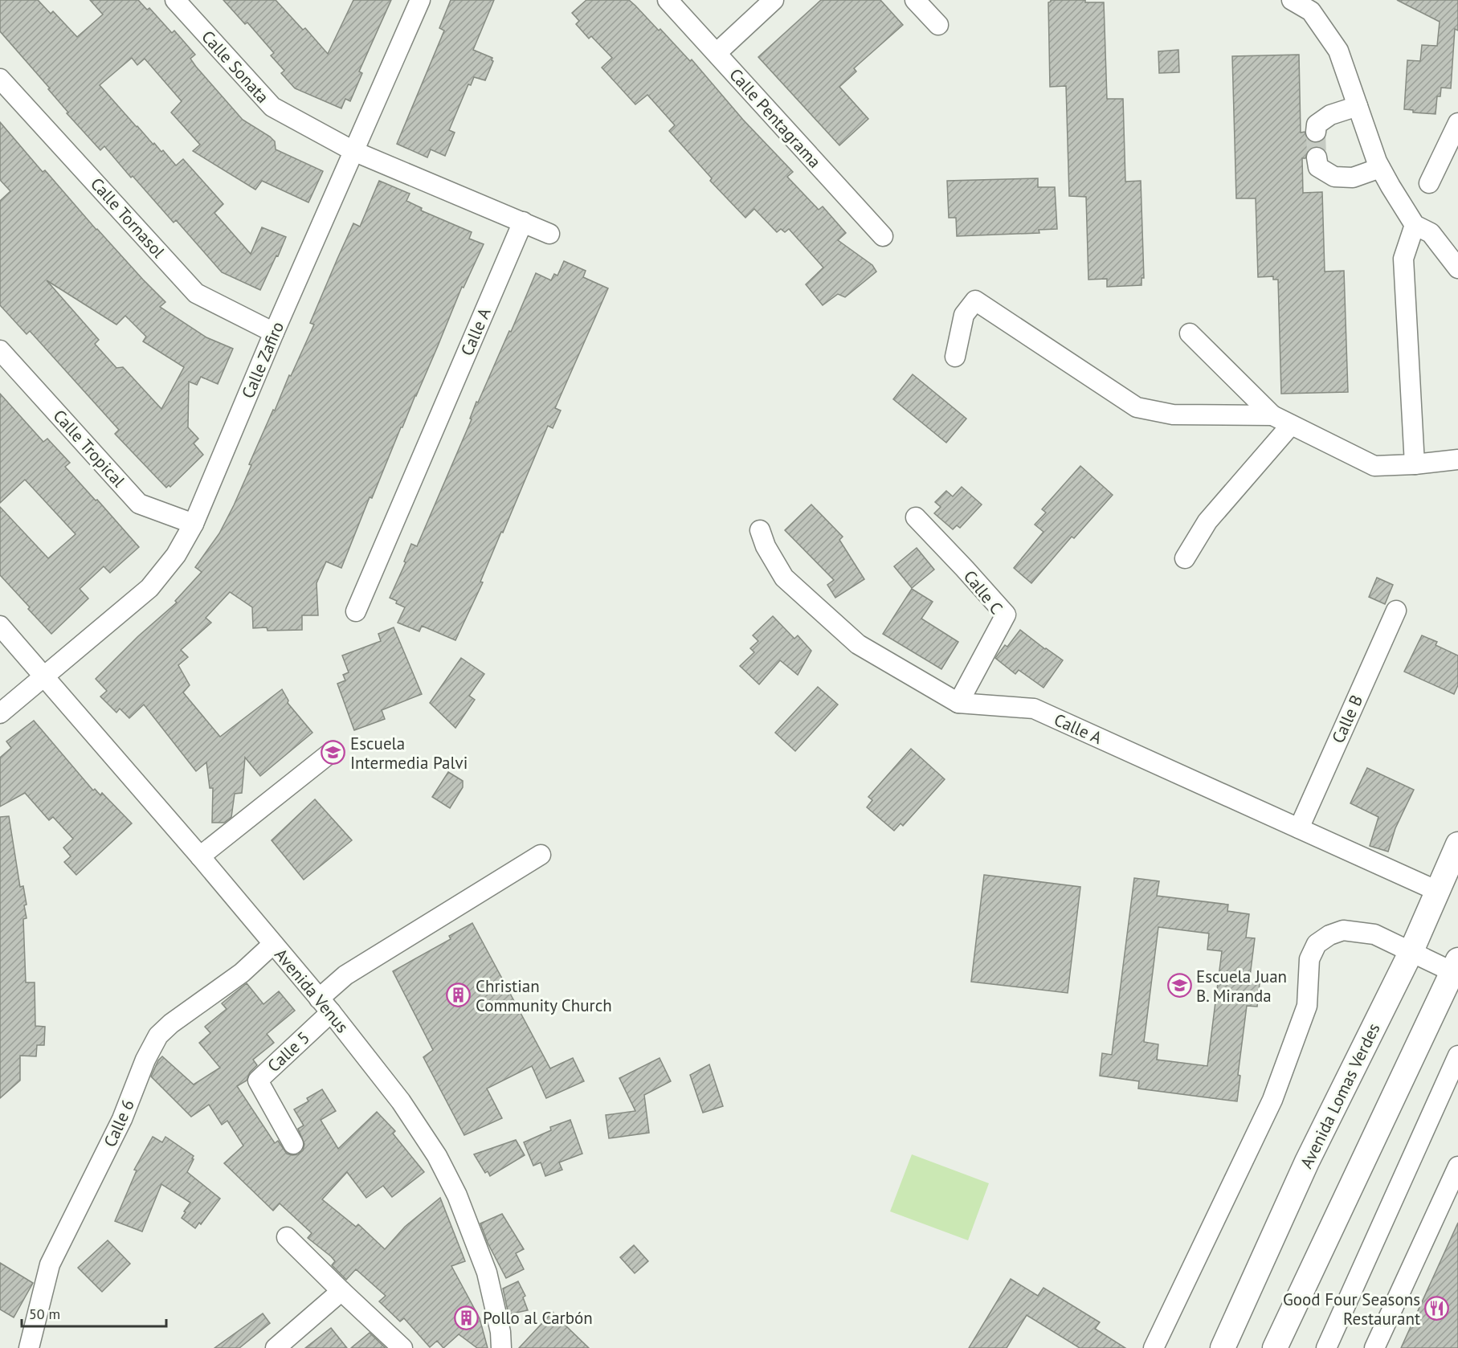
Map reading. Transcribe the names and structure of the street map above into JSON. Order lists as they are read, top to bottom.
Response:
{
  "streets": {
    "main road": ["Avenida Lomas Verdes"],
    "street": [
      "Calle Sonata",
      "Calle Pentagrama",
      "Calle Tornasol",
      "Calle A",
      "Calle Zafiro",
      "Calle Tropical",
      "Calle C",
      "Calle B",
      "Avenida Venus",
      "Calle 5",
      "Calle 6"
    ]
  },
  "crossings": [
    ["Calle Sonata", "Calle Zafiro"],
    ["Calle Tornasol", "Calle Zafiro"],
    ["Calle A", "Calle C"],
    ["Calle A", "Calle B"],
    ["Calle A", "Avenida Lomas Verdes"],
    ["Calle Zafiro", "Calle Tropical"],
    ["Calle Zafiro", "Avenida Venus"],
    ["Avenida Venus", "Calle 5"],
    ["Avenida Venus", "Calle 6"]
  ],
  "places": {
    "school or university": ["Escuela Intermedia Palvi", "Escuela Juan B. Miranda"],
    "building": ["Christian Community Church", "Pollo al Carbón"],
    "restaurant": ["Good Four Seasons Restaurant"]
  },
  "scale_bar": "50 m"
}
